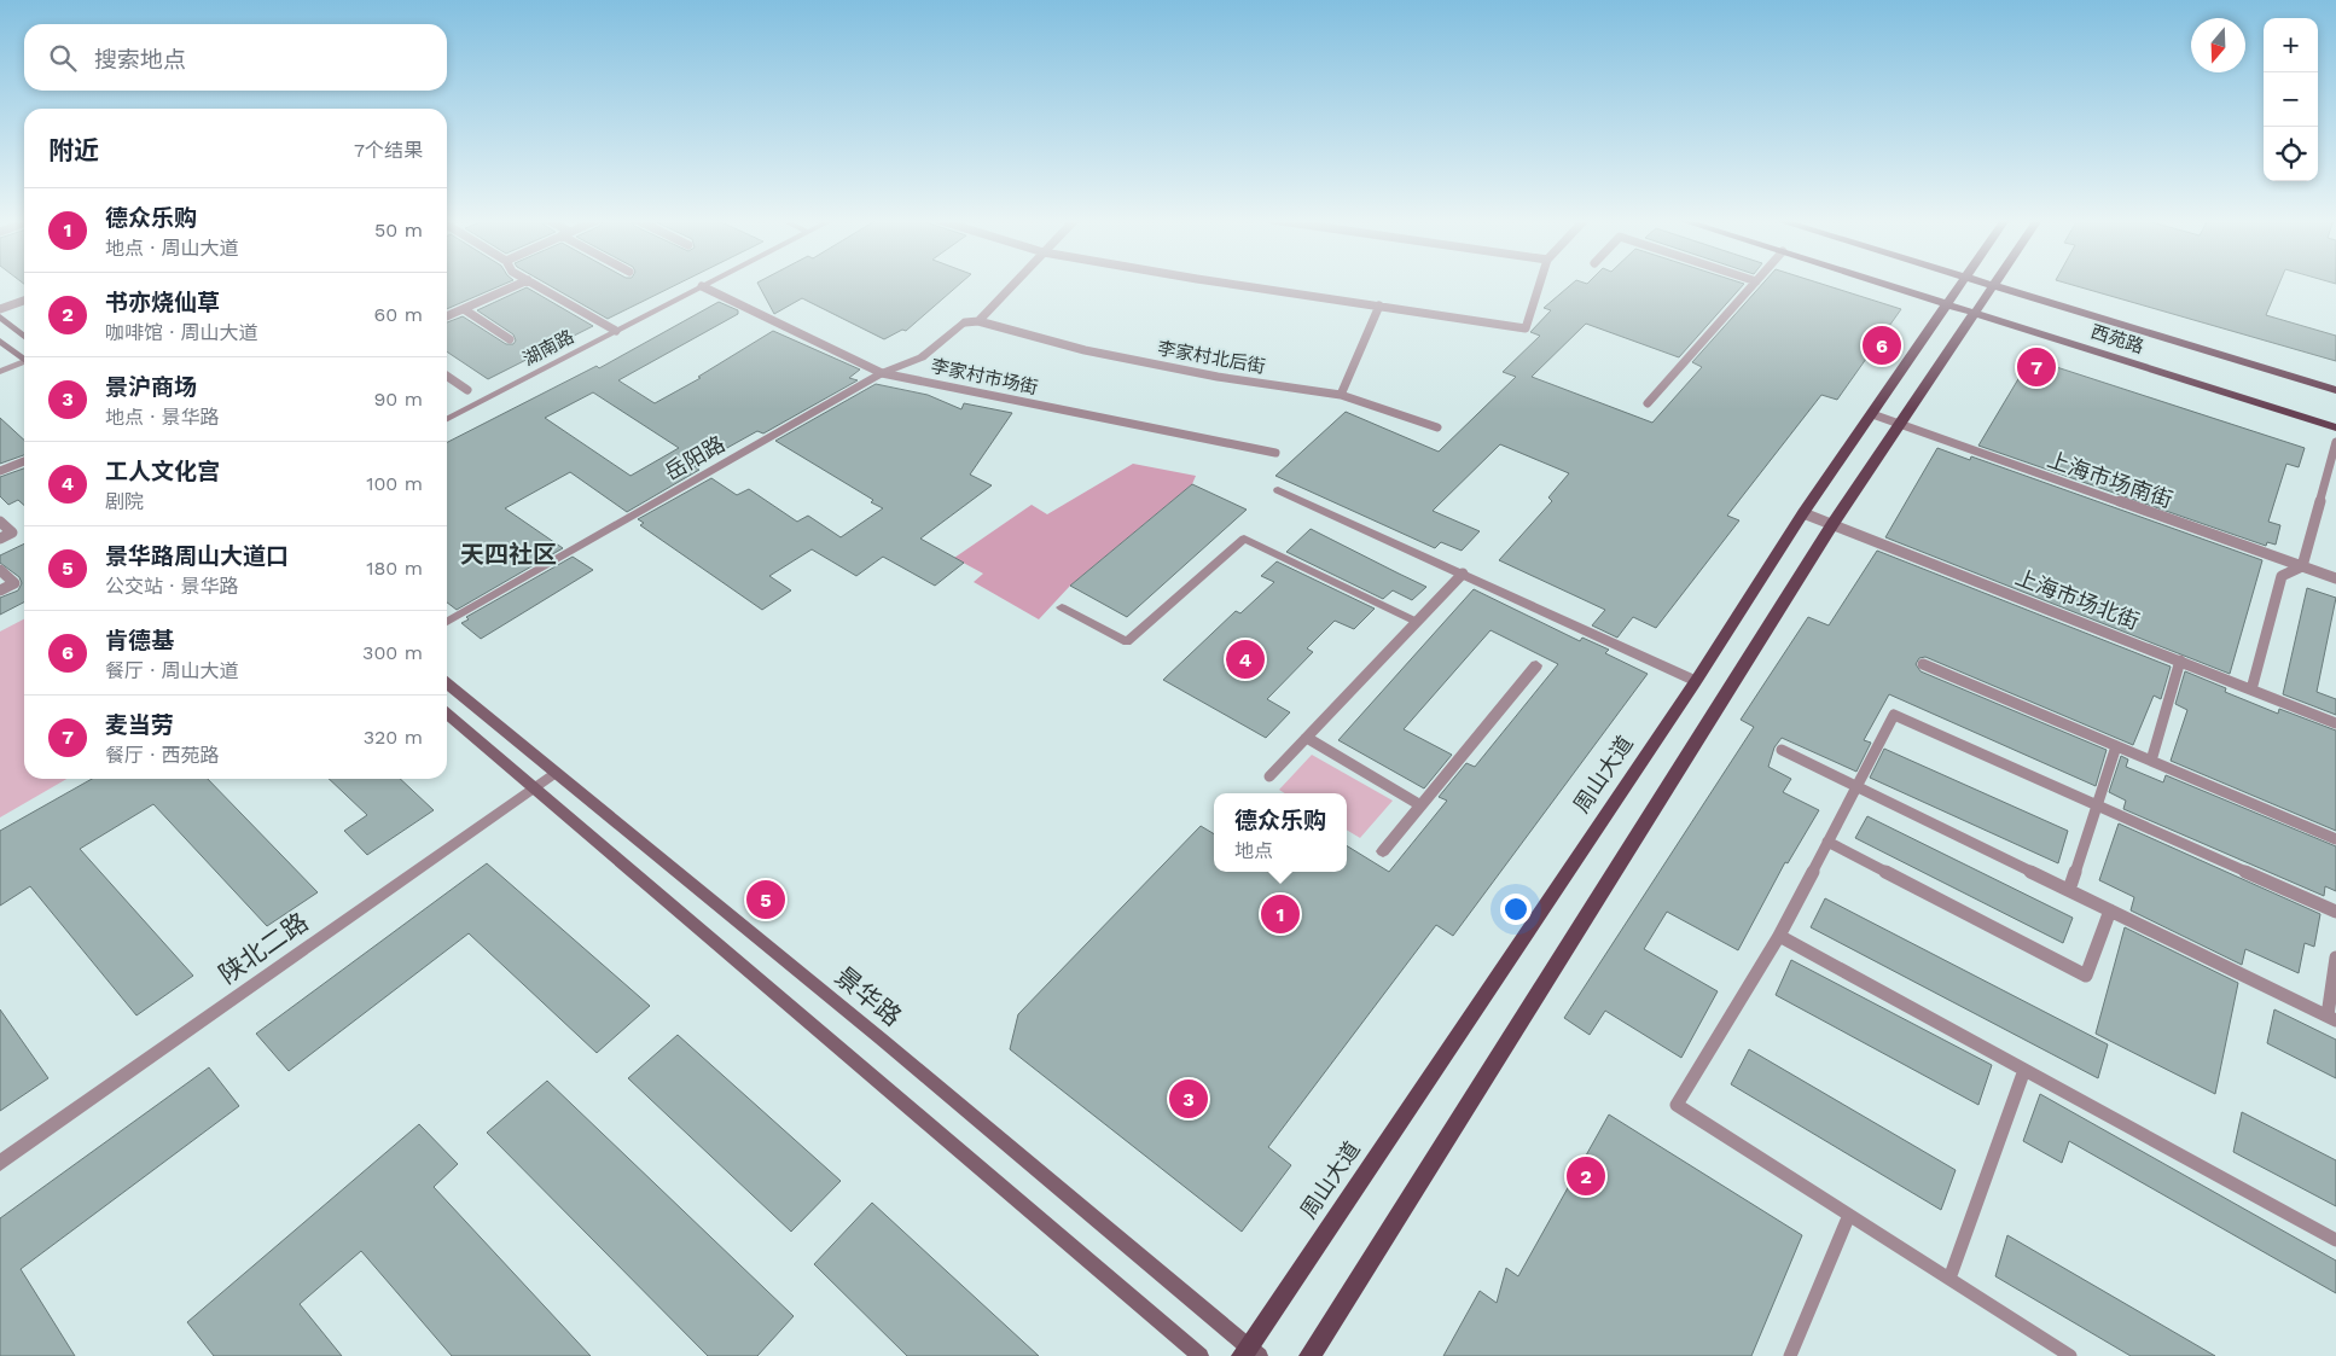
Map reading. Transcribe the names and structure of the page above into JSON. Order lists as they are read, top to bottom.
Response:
{
  "streets": {
    "main road": ["西苑路", "周山大道", "景华路"],
    "street": ["湖南路", "岳阳路", "陕北二路"],
    "lane": [
      "李家村北后街",
      "李家村市场街",
      "上海市场南街",
      "上海市场北街"
    ]
  },
  "crossings": [
    ["西苑路", "周山大道"],
    ["湖南路", "李家村市场街"],
    ["李家村市场街", "岳阳路"],
    ["上海市场南街", "周山大道"],
    ["上海市场北街", "周山大道"],
    ["周山大道", "景华路"],
    ["陕北二路", "景华路"]
  ],
  "districts": ["天四社区"],
  "north": "bottom",
  "page": {
    "map_buttons": ["+", "−"],
    "search": "搜索地点",
    "heading": ["附近", "7个结果"],
    "list": [
      {
        "mark": "1",
        "name": "德众乐购",
        "note": "地点 · 周山大道",
        "value": "50 m"
      },
      {
        "mark": "2",
        "name": "书亦烧仙草",
        "note": "咖啡馆 · 周山大道",
        "value": "60 m"
      },
      {
        "mark": "3",
        "name": "景沪商场",
        "note": "地点 · 景华路",
        "value": "90 m"
      },
      {
        "mark": "4",
        "name": "工人文化宫",
        "note": "剧院",
        "value": "100 m"
      },
      {
        "mark": "5",
        "name": "景华路周山大道口",
        "note": "公交站 · 景华路",
        "value": "180 m"
      },
      {
        "mark": "6",
        "name": "肯德基",
        "note": "餐厅 · 周山大道",
        "value": "300 m"
      },
      {
        "mark": "7",
        "name": "麦当劳",
        "note": "餐厅 · 西苑路",
        "value": "320 m"
      }
    ],
    "pins": [
      "6",
      "7",
      "4",
      "5",
      "1",
      "3",
      "2"
    ],
    "popup": ["德众乐购", "地点"]
  }
}
